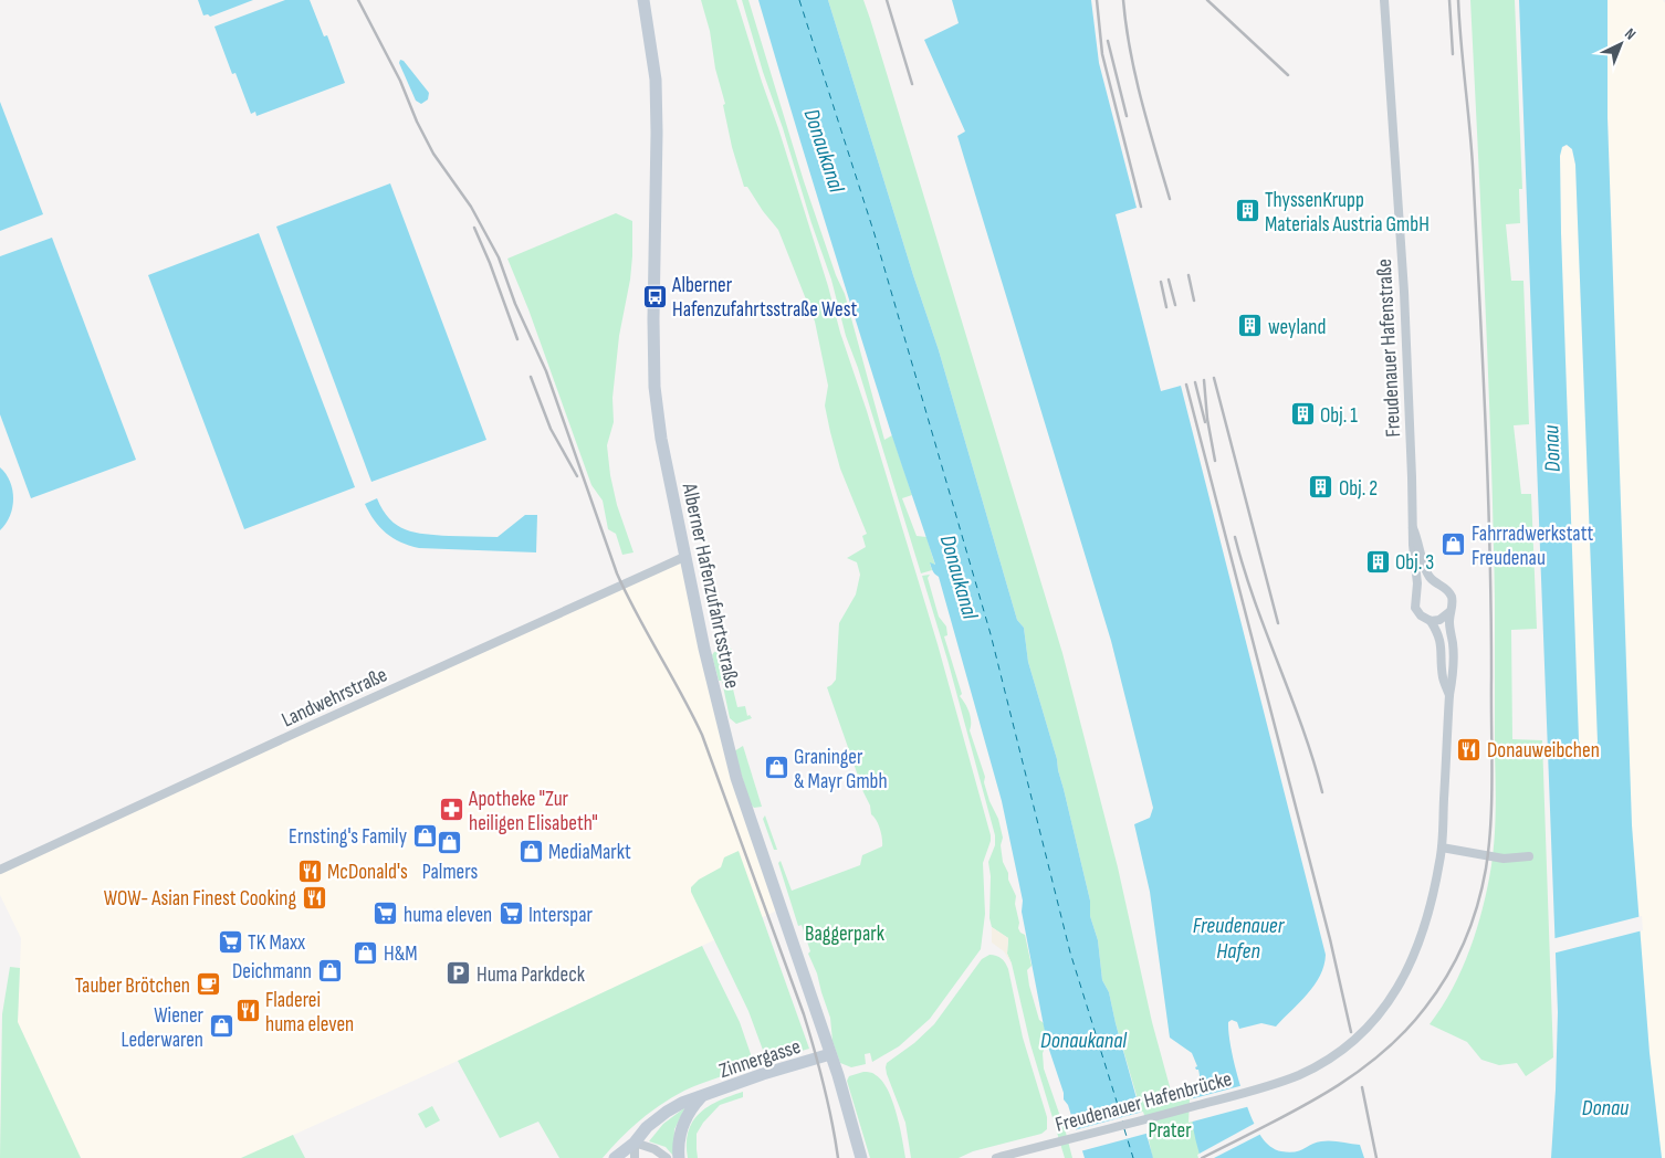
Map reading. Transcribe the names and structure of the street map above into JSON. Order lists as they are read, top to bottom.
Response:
{
  "streets": {
    "street": [
      "Freudenauer Hafenstraße",
      "Alberner Hafenzufahrtsstraße",
      "Landwehrstraße",
      "Zinnergasse",
      "Freudenauer Hafenbrücke"
    ]
  },
  "crossings": [
    ["Freudenauer Hafenstraße", "Freudenauer Hafenbrücke"],
    ["Alberner Hafenzufahrtsstraße", "Landwehrstraße"],
    ["Alberner Hafenzufahrtsstraße", "Zinnergasse"]
  ],
  "water": ["Donaukanal", "Donau", "Freudenauer Hafen"],
  "parks": ["Baggerpark", "Prater"],
  "places": {
    "building": [
      "ThyssenKrupp Materials Austria GmbH",
      "weyland",
      "Obj. 1",
      "Obj. 2",
      "Obj. 3"
    ],
    "bus stop": ["Alberner Hafenzufahrtsstraße West"],
    "shop": [
      "Fahrradwerkstatt Freudenau",
      "Graninger & Mayr Gmbh",
      "Ernsting's Family",
      "Palmers",
      "MediaMarkt",
      "H&M",
      "Deichmann",
      "Wiener Lederwaren"
    ],
    "restaurant": [
      "Donauweibchen",
      "McDonald's",
      "WOW- Asian Finest Cooking",
      "Fladerei huma eleven"
    ],
    "pharmacy": ["Apotheke \"Zur heiligen Elisabeth\""],
    "supermarket": ["huma eleven", "Interspar", "TK Maxx"],
    "parking": ["Huma Parkdeck"],
    "cafe": ["Tauber Brötchen"]
  },
  "north": "top right"
}
